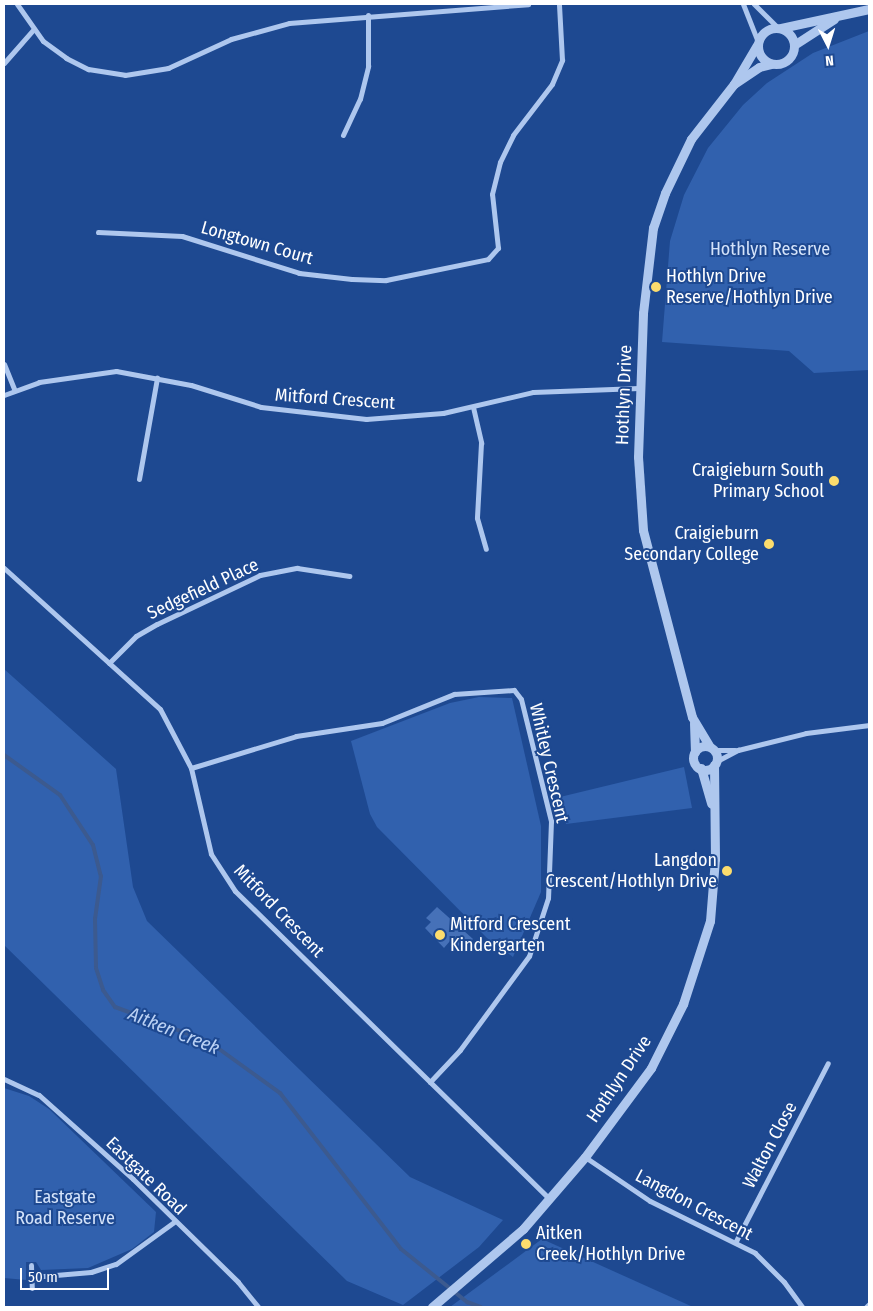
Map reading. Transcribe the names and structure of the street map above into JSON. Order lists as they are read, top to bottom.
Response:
{
  "streets": {
    "street": [
      "Longtown Court",
      "Hothlyn Drive",
      "Mitford Crescent",
      "Sedgefield Place",
      "Whitley Crescent",
      "Walton Close",
      "Eastgate Road",
      "Langdon Crescent"
    ]
  },
  "crossings": [
    ["Hothlyn Drive", "Mitford Crescent"],
    ["Hothlyn Drive", "Langdon Crescent"],
    ["Mitford Crescent", "Sedgefield Place"],
    ["Mitford Crescent", "Whitley Crescent"],
    ["Walton Close", "Langdon Crescent"]
  ],
  "water": ["Aitken Creek"],
  "parks": ["Hothlyn Reserve", "Eastgate Road Reserve"],
  "places": [
    "Hothlyn Drive Reserve/Hothlyn Drive",
    "Craigieburn South Primary School",
    "Craigieburn Secondary College",
    "Langdon Crescent/Hothlyn Drive",
    "Mitford Crescent Kindergarten",
    "Aitken Creek/Hothlyn Drive"
  ],
  "scale_bar": "50 m",
  "north": "bottom"
}
